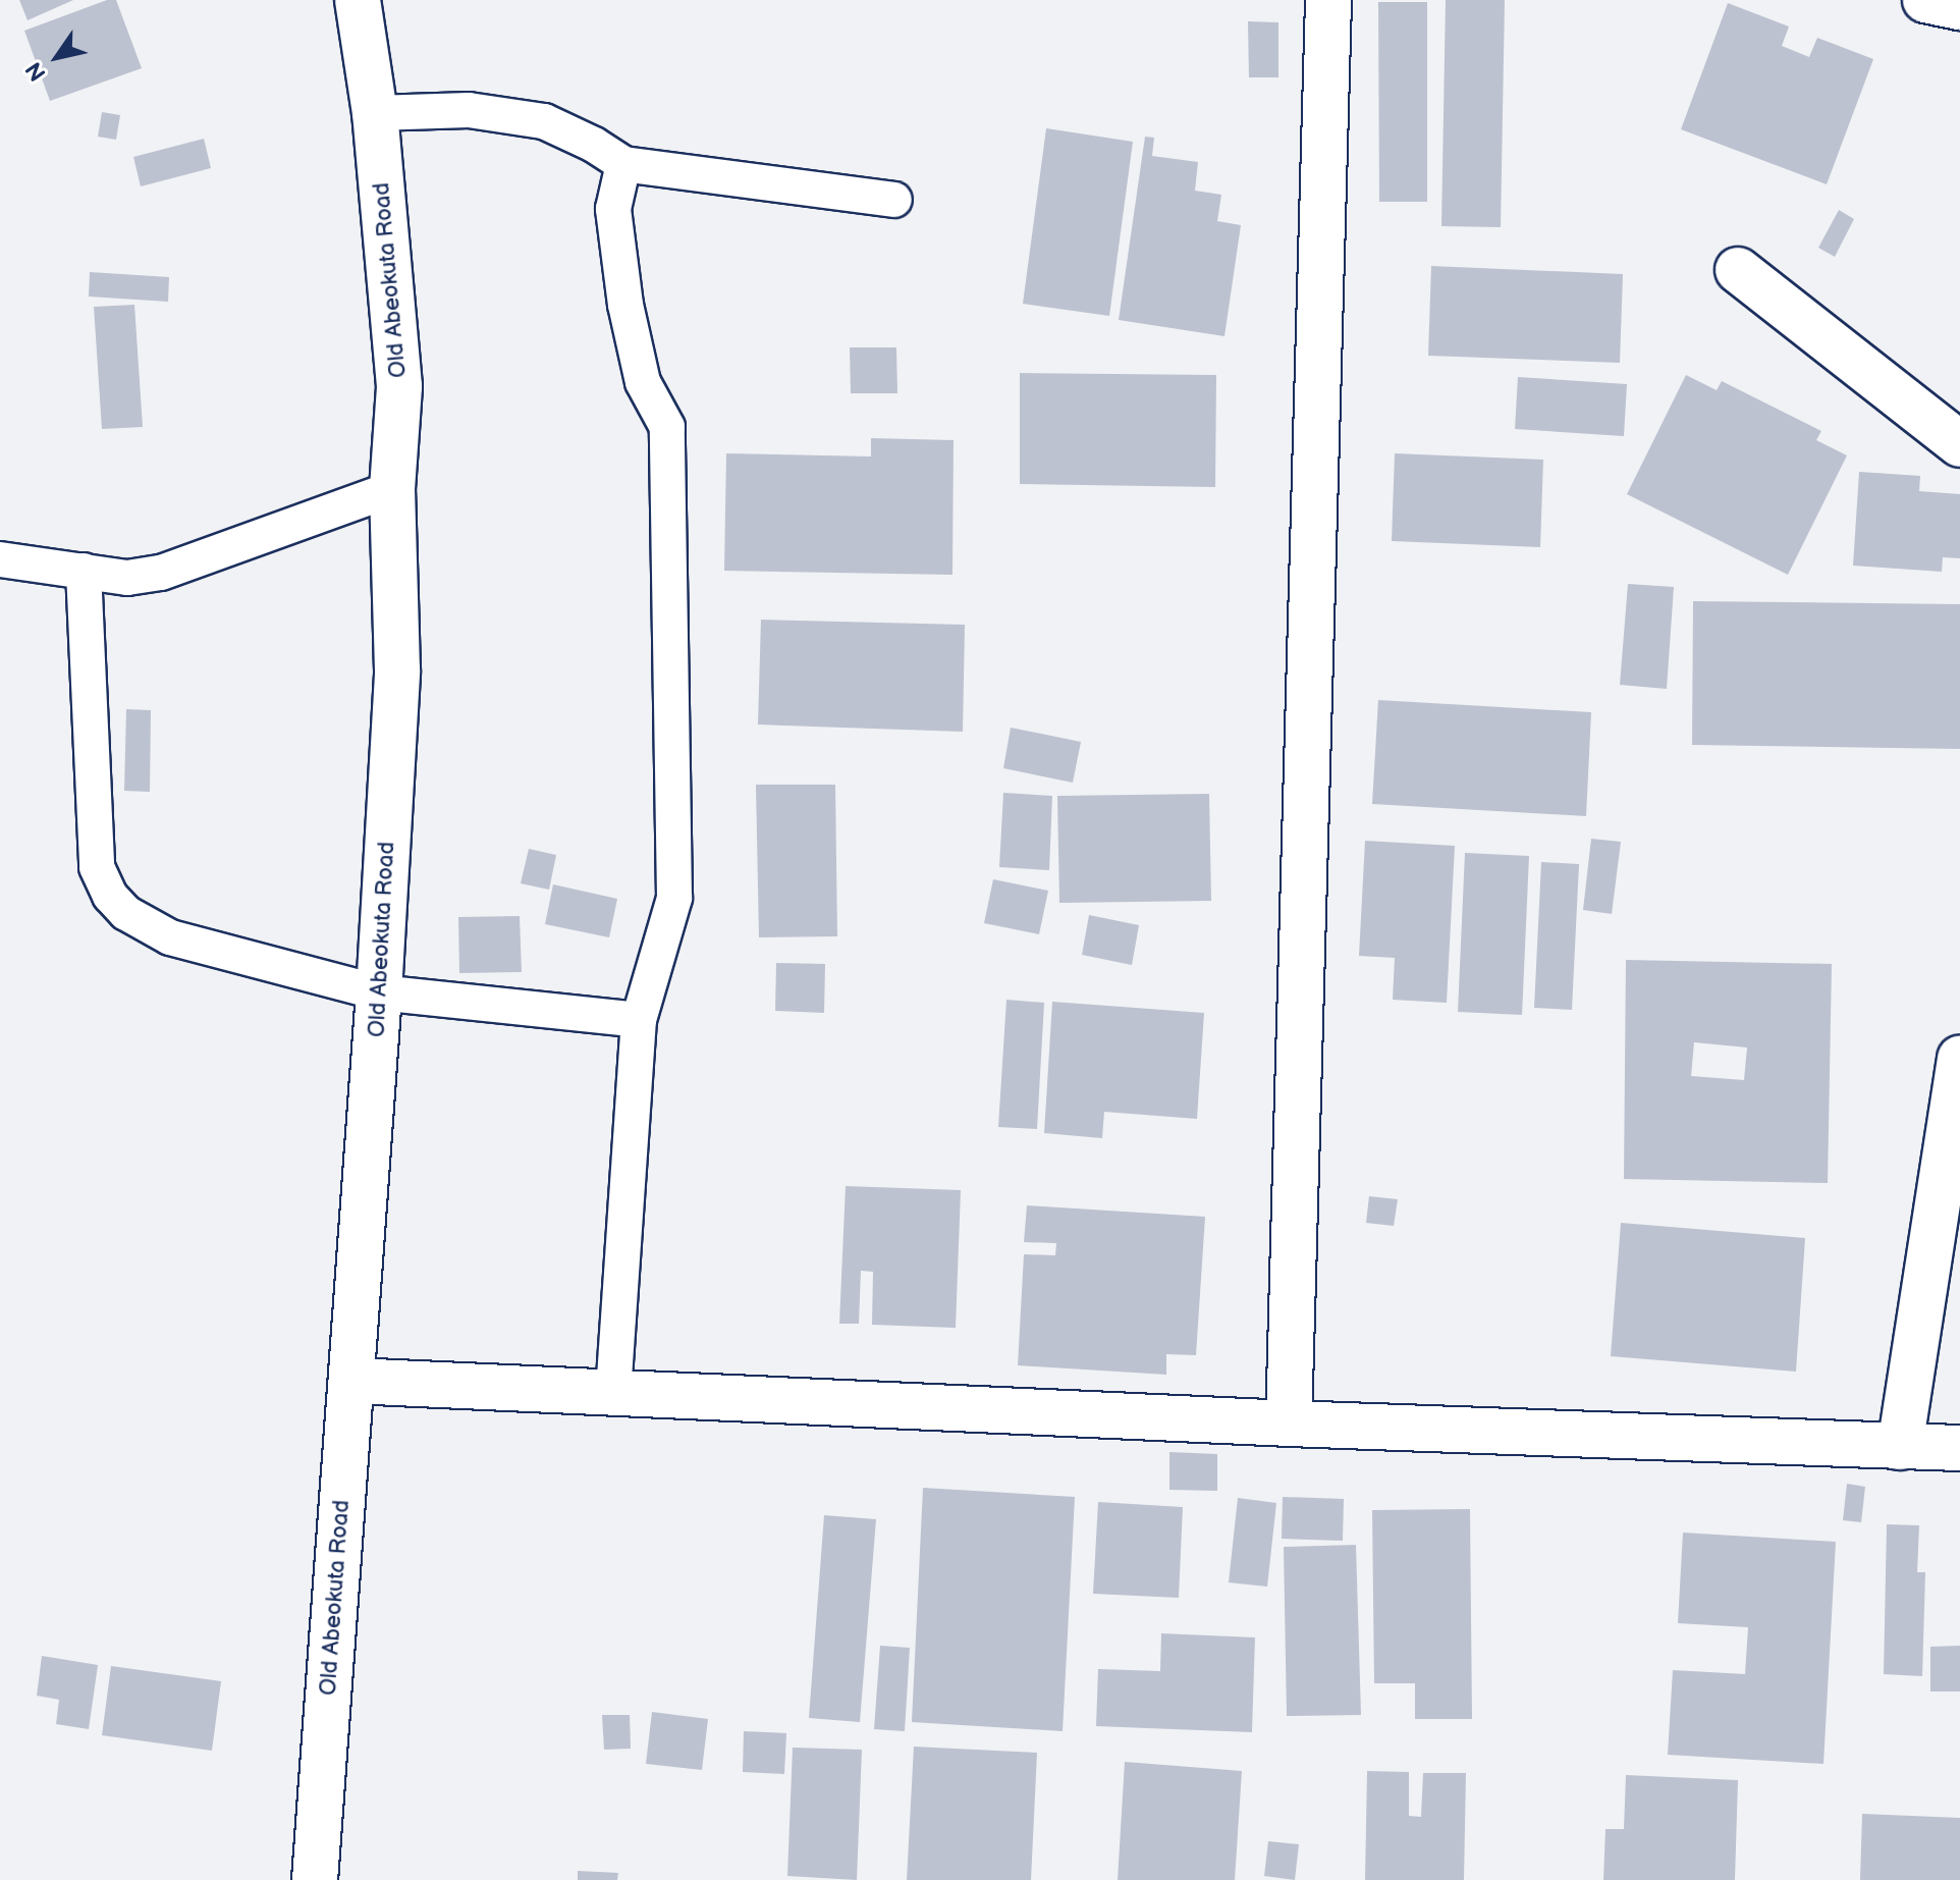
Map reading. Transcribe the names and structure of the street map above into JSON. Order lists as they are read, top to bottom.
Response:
{
  "streets": {
    "main road": ["Old Abeokuta Road"]
  },
  "north": "bottom left"
}
